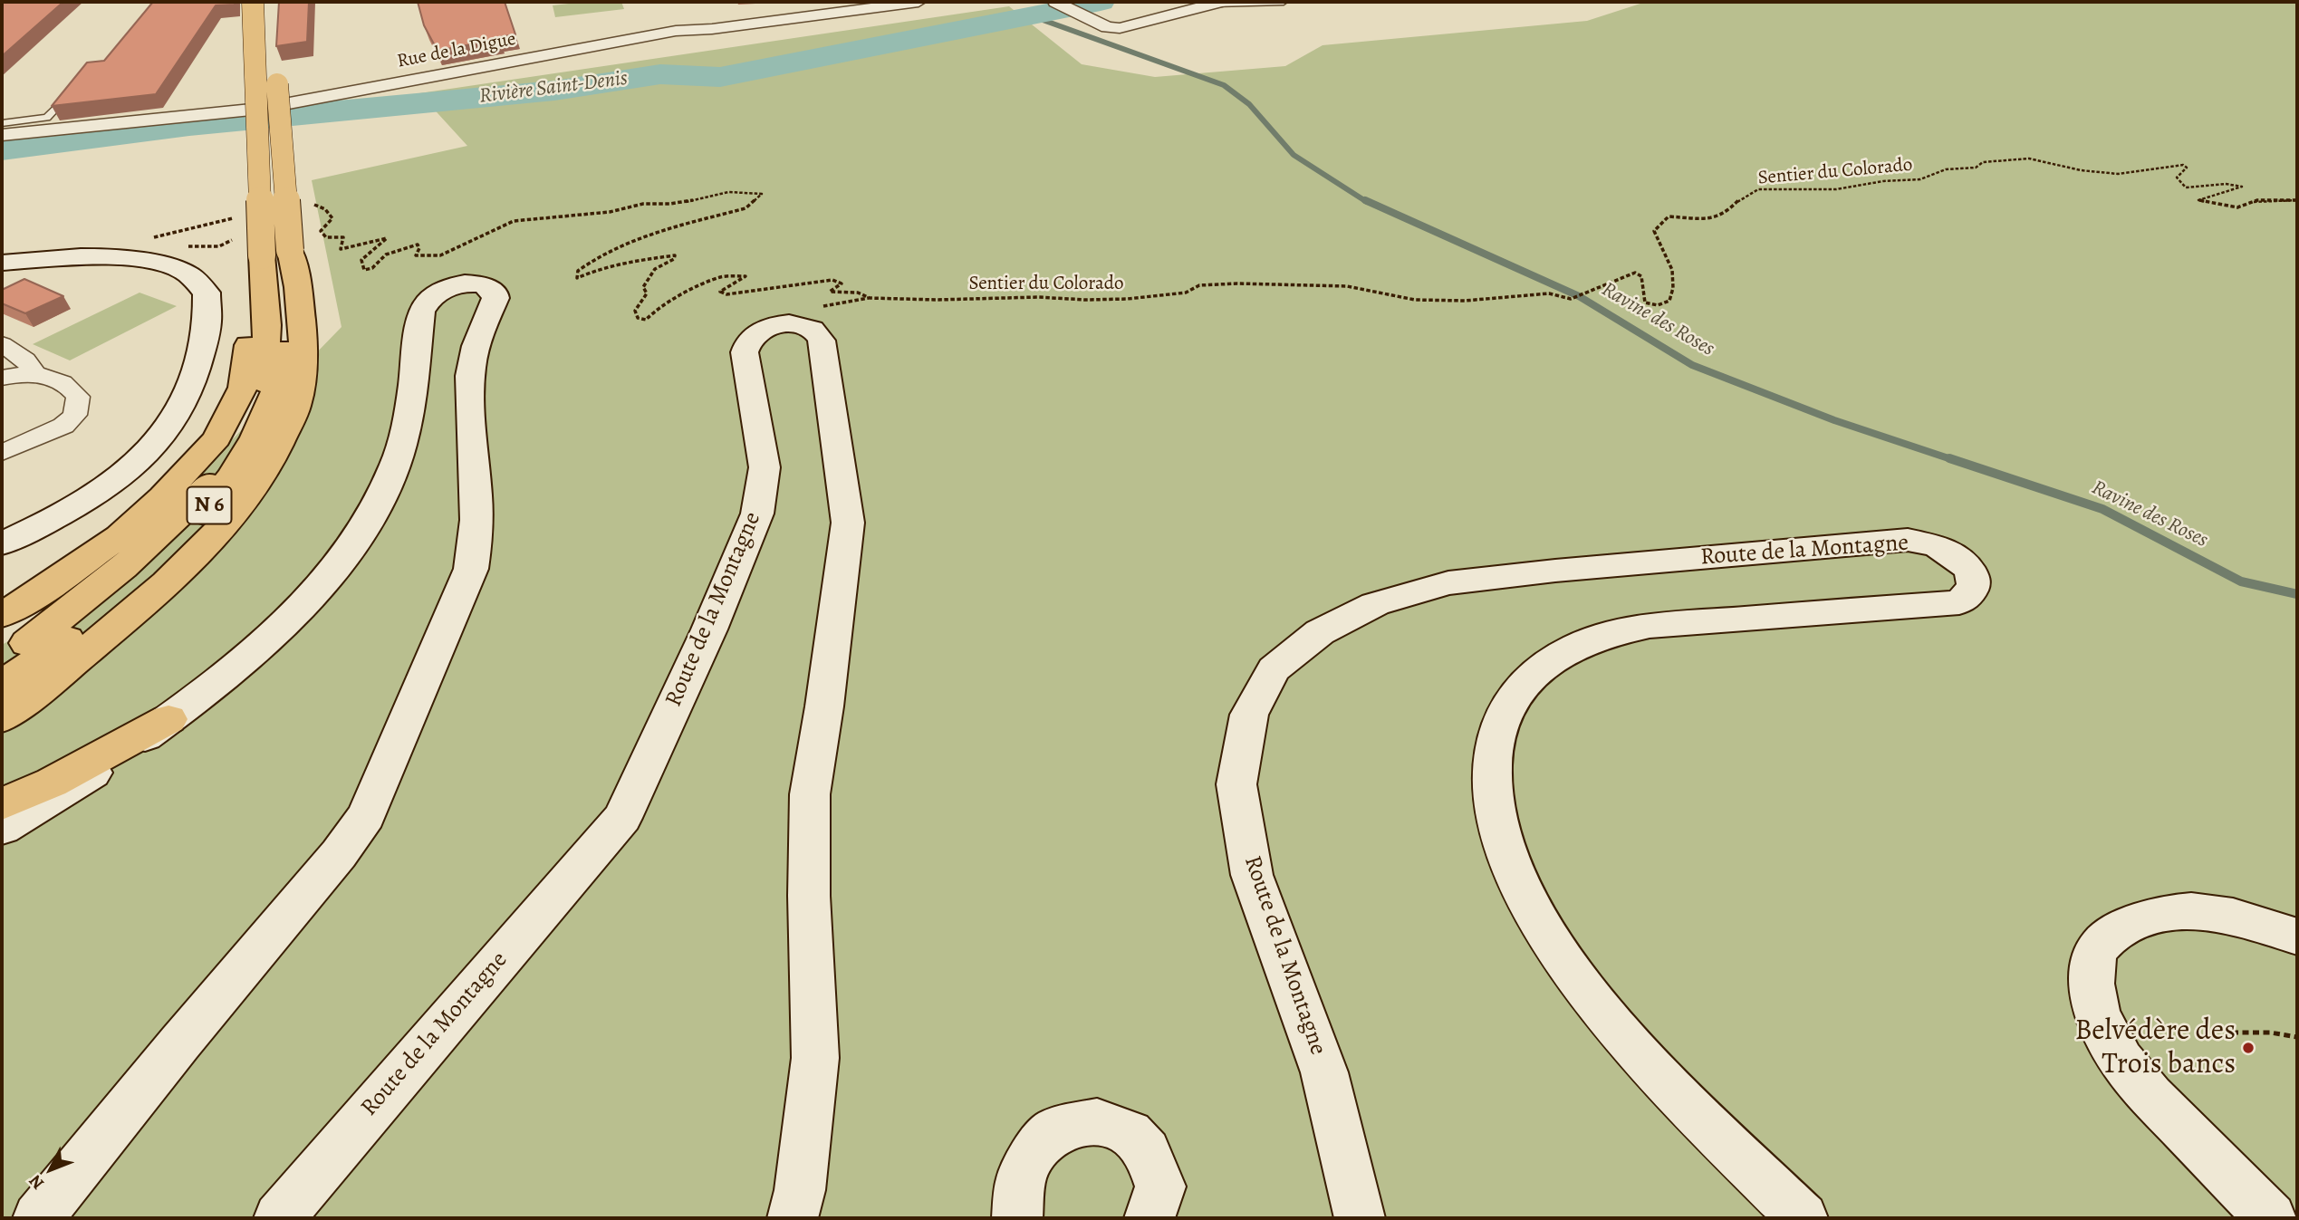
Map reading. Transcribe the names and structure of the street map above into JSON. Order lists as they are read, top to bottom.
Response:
{
  "streets": {
    "main road": ["N 6", "Route de la Montagne"],
    "street": ["Rue de la Digue"],
    "path": ["Sentier du Colorado"]
  },
  "water": ["Rivière Saint-Denis", "Ravine des Roses"],
  "places": ["Belvédère des Trois bancs"],
  "north": "bottom left"
}
